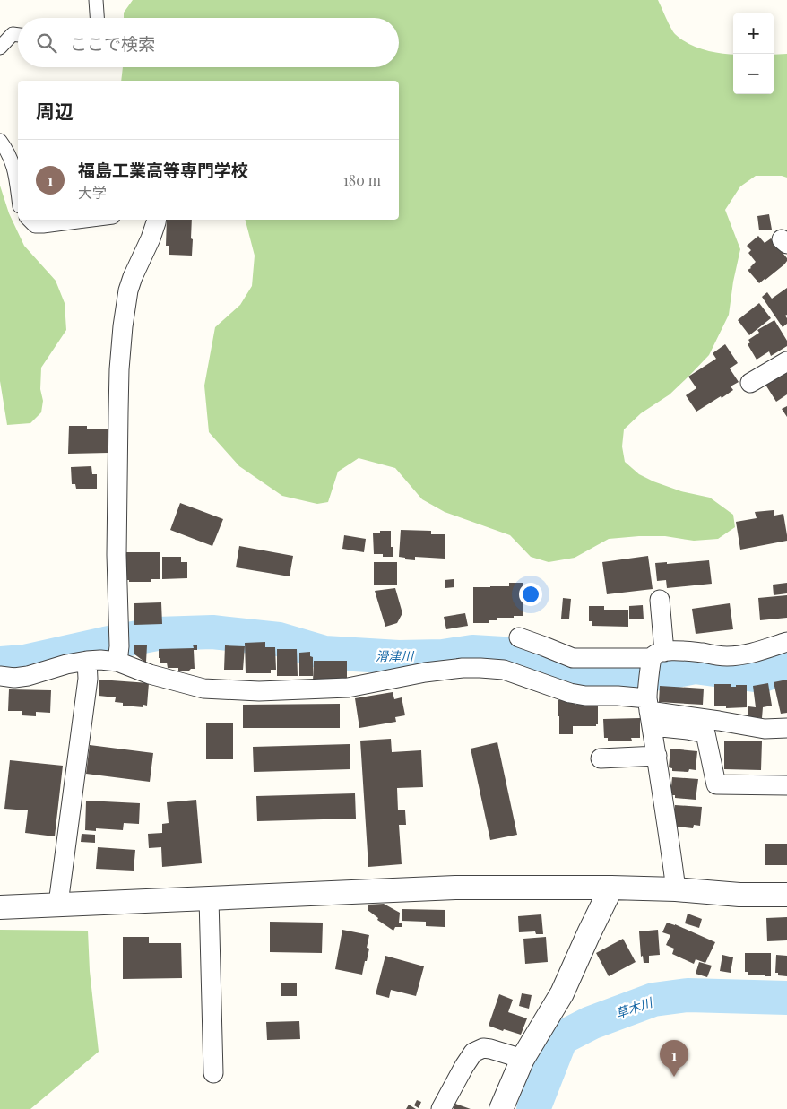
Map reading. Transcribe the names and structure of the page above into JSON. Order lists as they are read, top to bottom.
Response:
{
  "water": ["滑津川", "草木川"],
  "page": {
    "map_buttons": ["+", "−"],
    "search": "ここで検索",
    "heading": "周辺",
    "list": [
      {
        "mark": "1",
        "name": "福島工業高等専門学校",
        "note": "大学",
        "value": "180 m"
      }
    ],
    "pins": "1"
  }
}
